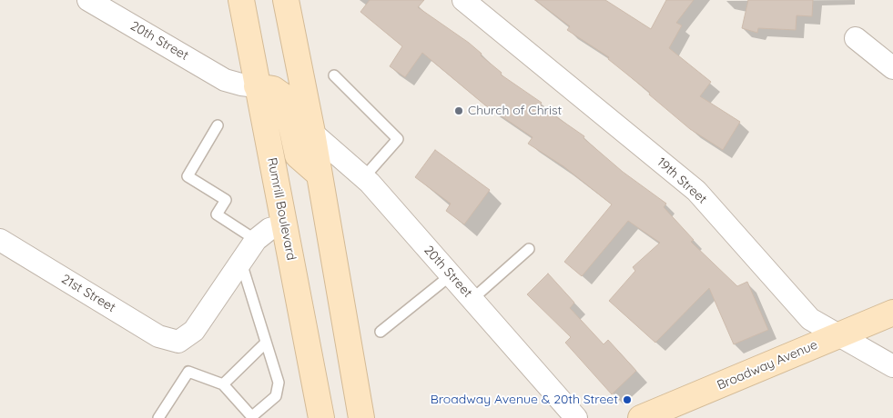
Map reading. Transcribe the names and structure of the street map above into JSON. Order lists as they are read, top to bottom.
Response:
{
  "streets": {
    "main road": ["Rumrill Boulevard", "Broadway Avenue"],
    "street": ["20th Street", "19th Street", "21st Street"]
  },
  "crossings": [
    ["20th Street", "Rumrill Boulevard"],
    ["19th Street", "Broadway Avenue"]
  ],
  "places": ["Church of Christ", "Broadway Avenue & 20th Street"]
}
